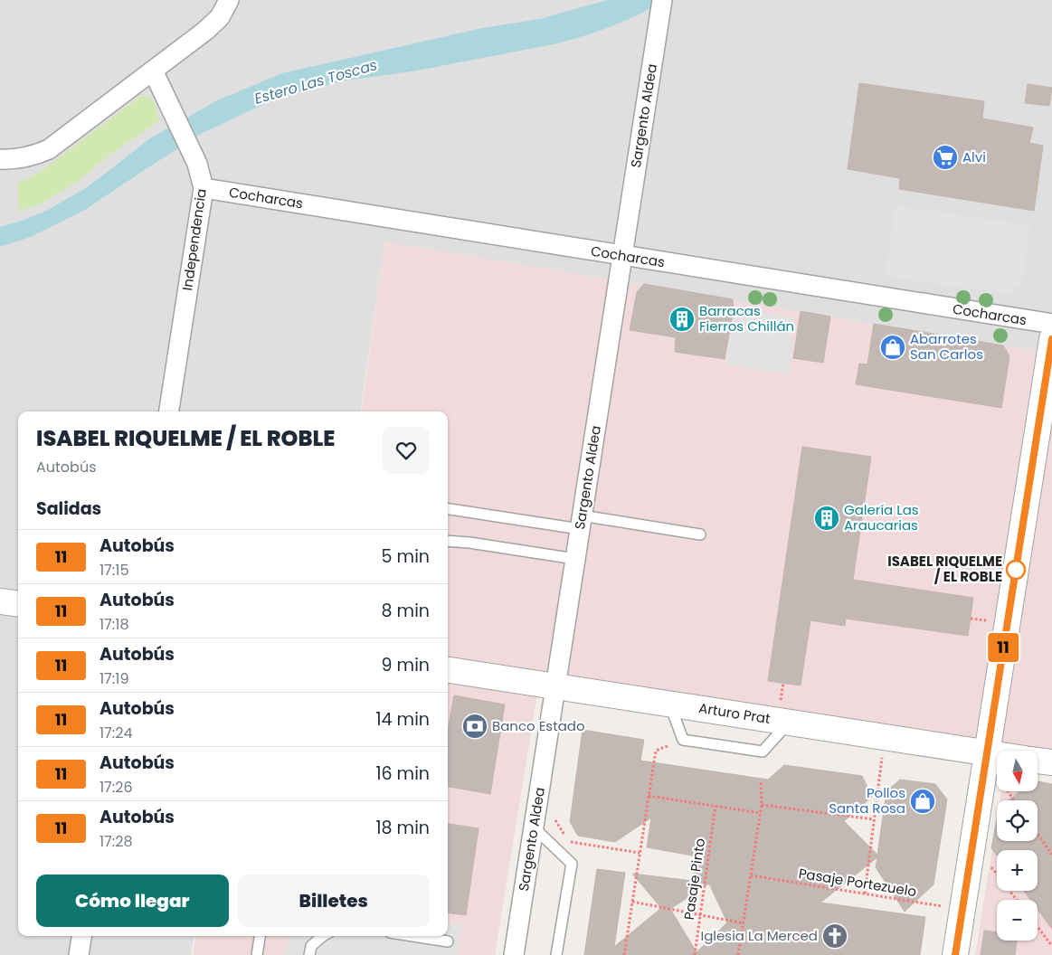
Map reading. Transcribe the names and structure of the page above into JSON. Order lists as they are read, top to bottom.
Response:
{
  "streets": {
    "street": [
      "Sargento Aldea",
      "Cocharcas",
      "Independencia",
      "Arturo Prat"
    ],
    "path": ["Pasaje Pinto", "Pasaje Portezuelo"]
  },
  "crossings": [
    ["Sargento Aldea", "Cocharcas"],
    ["Sargento Aldea", "Arturo Prat"],
    ["Cocharcas", "Independencia"]
  ],
  "water": ["Estero Las Toscas"],
  "places": {
    "supermarket": ["Alvi"],
    "building": ["Barracas Fierros Chillán", "Galería Las Araucarias"],
    "shop": ["Abarrotes San Carlos", "Pollos Santa Rosa"],
    "other": ["ISABEL RIQUELME / EL ROBLE"],
    "bank": ["Banco Estado"],
    "church": ["Iglesia La Merced"]
  },
  "lines": ["bus line 11"],
  "north": "bottom",
  "page": {
    "on_map": "11",
    "heading": [
      ["ISABEL RIQUELME / EL ROBLE", "Autobús"],
      "Salidas"
    ],
    "list": [
      {
        "mark": "11",
        "name": "Autobús",
        "note": "17:15",
        "value": "5 min"
      },
      {
        "mark": "11",
        "name": "Autobús",
        "note": "17:18",
        "value": "8 min"
      },
      {
        "mark": "11",
        "name": "Autobús",
        "note": "17:19",
        "value": "9 min"
      },
      {
        "mark": "11",
        "name": "Autobús",
        "note": "17:24",
        "value": "14 min"
      },
      {
        "mark": "11",
        "name": "Autobús",
        "note": "17:26",
        "value": "16 min"
      },
      {
        "mark": "11",
        "name": "Autobús",
        "note": "17:28",
        "value": "18 min"
      }
    ],
    "map_buttons": ["+", "−"],
    "buttons": ["Cómo llegar", "Billetes"]
  }
}
